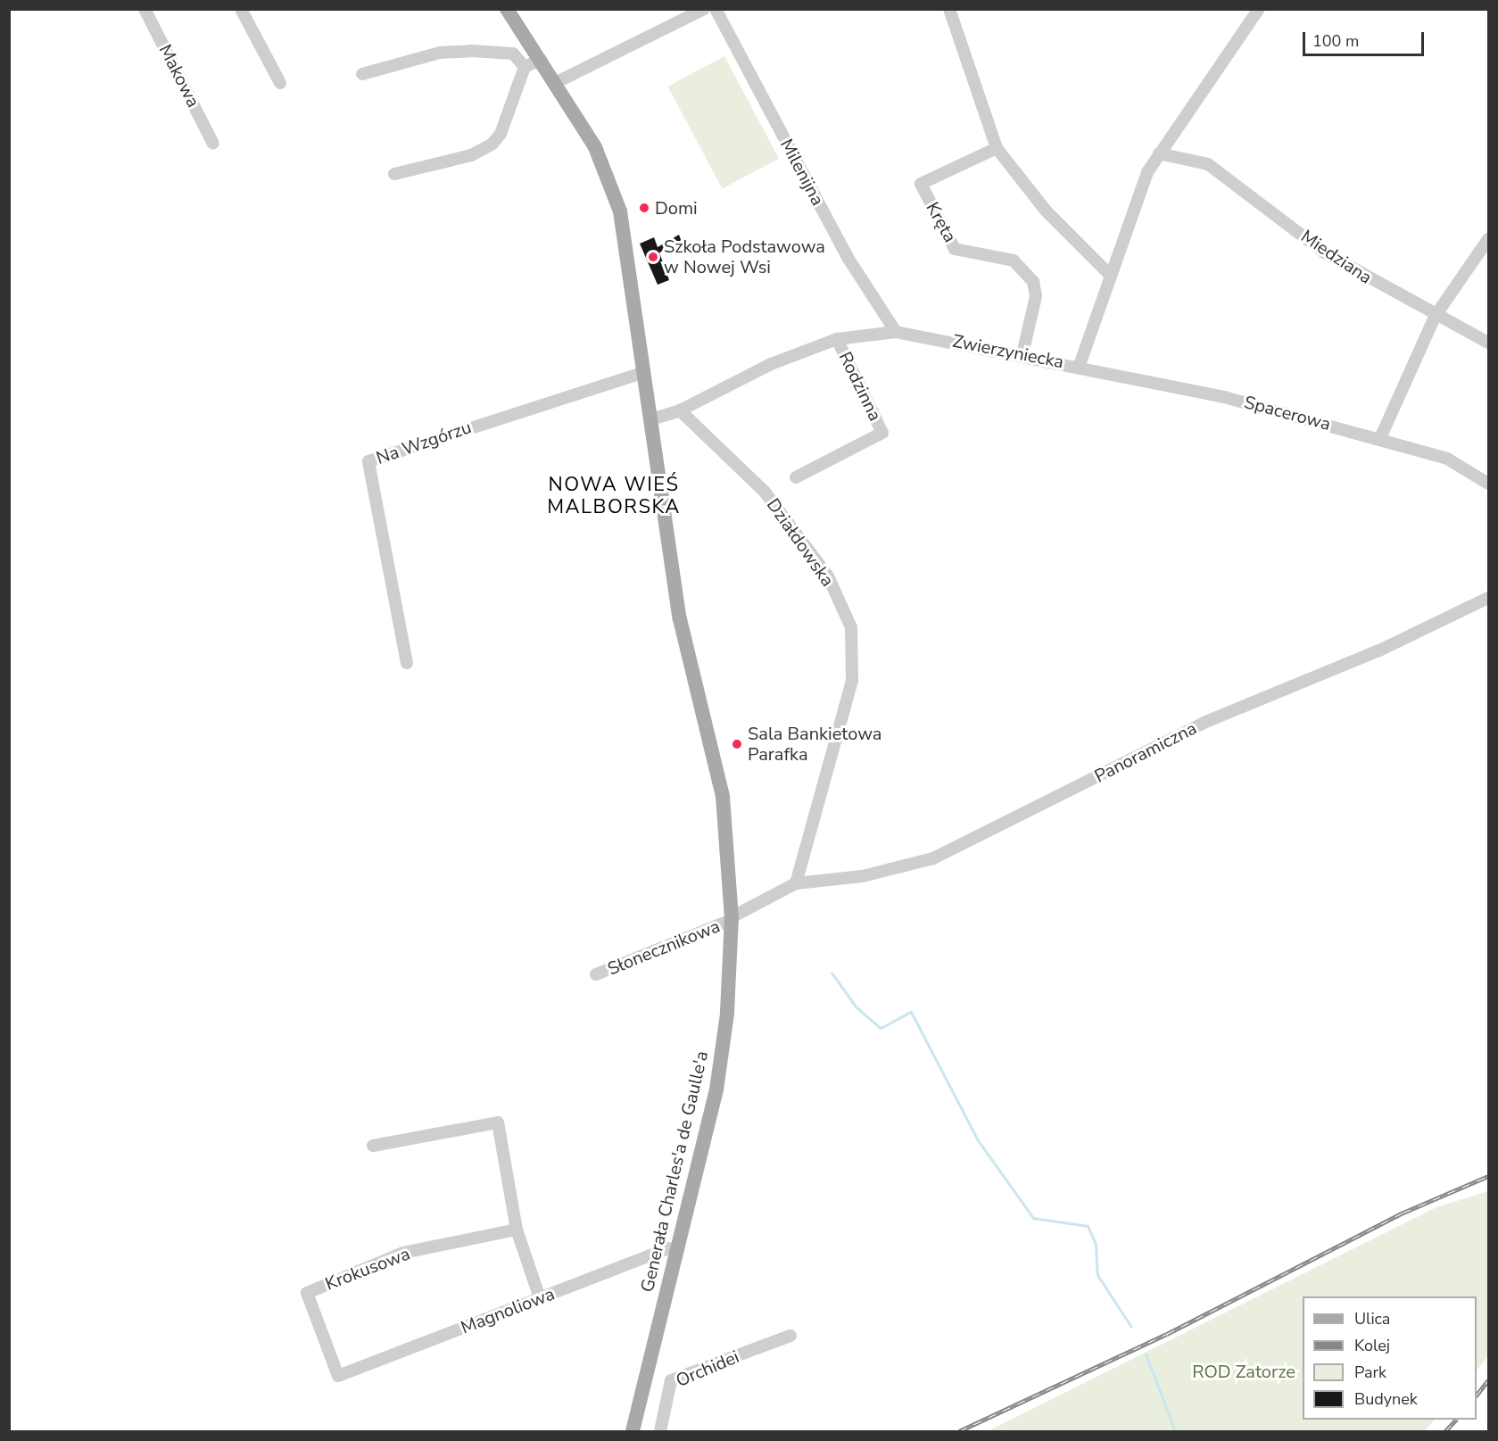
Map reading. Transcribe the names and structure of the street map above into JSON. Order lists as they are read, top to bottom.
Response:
{
  "streets": {
    "main road": ["Generała Charles'a de Gaulle'a"],
    "street": [
      "Makowa",
      "Milenijna",
      "Kręta",
      "Miedziana",
      "Zwierzyniecka",
      "Rodzinna",
      "Spacerowa",
      "Na Wzgórzu",
      "Działdowska",
      "Panoramiczna",
      "Słonecznikowa",
      "Krokusowa",
      "Magnoliowa",
      "Orchidei"
    ]
  },
  "crossings": [
    ["Milenijna", "Zwierzyniecka"],
    ["Kręta", "Zwierzyniecka"],
    ["Miedziana", "Zwierzyniecka"],
    ["Zwierzyniecka", "Rodzinna"],
    ["Zwierzyniecka", "Spacerowa"],
    ["Zwierzyniecka", "Działdowska"],
    ["Na Wzgórzu", "Generała Charles'a de Gaulle'a"],
    ["Działdowska", "Panoramiczna"],
    ["Słonecznikowa", "Generała Charles'a de Gaulle'a"],
    ["Generała Charles'a de Gaulle'a", "Magnoliowa"],
    ["Krokusowa", "Magnoliowa"]
  ],
  "districts": ["NOWA WIEŚ MALBORSKA"],
  "parks": ["ROD Zatorze"],
  "places": ["Domi", "Szkoła Podstawowa w Nowej Wsi", "Sala Bankietowa Parafka"],
  "legend": [
    "Ulica",
    "Kolej",
    "Park",
    "Budynek"
  ],
  "scale_bar": "100 m"
}
